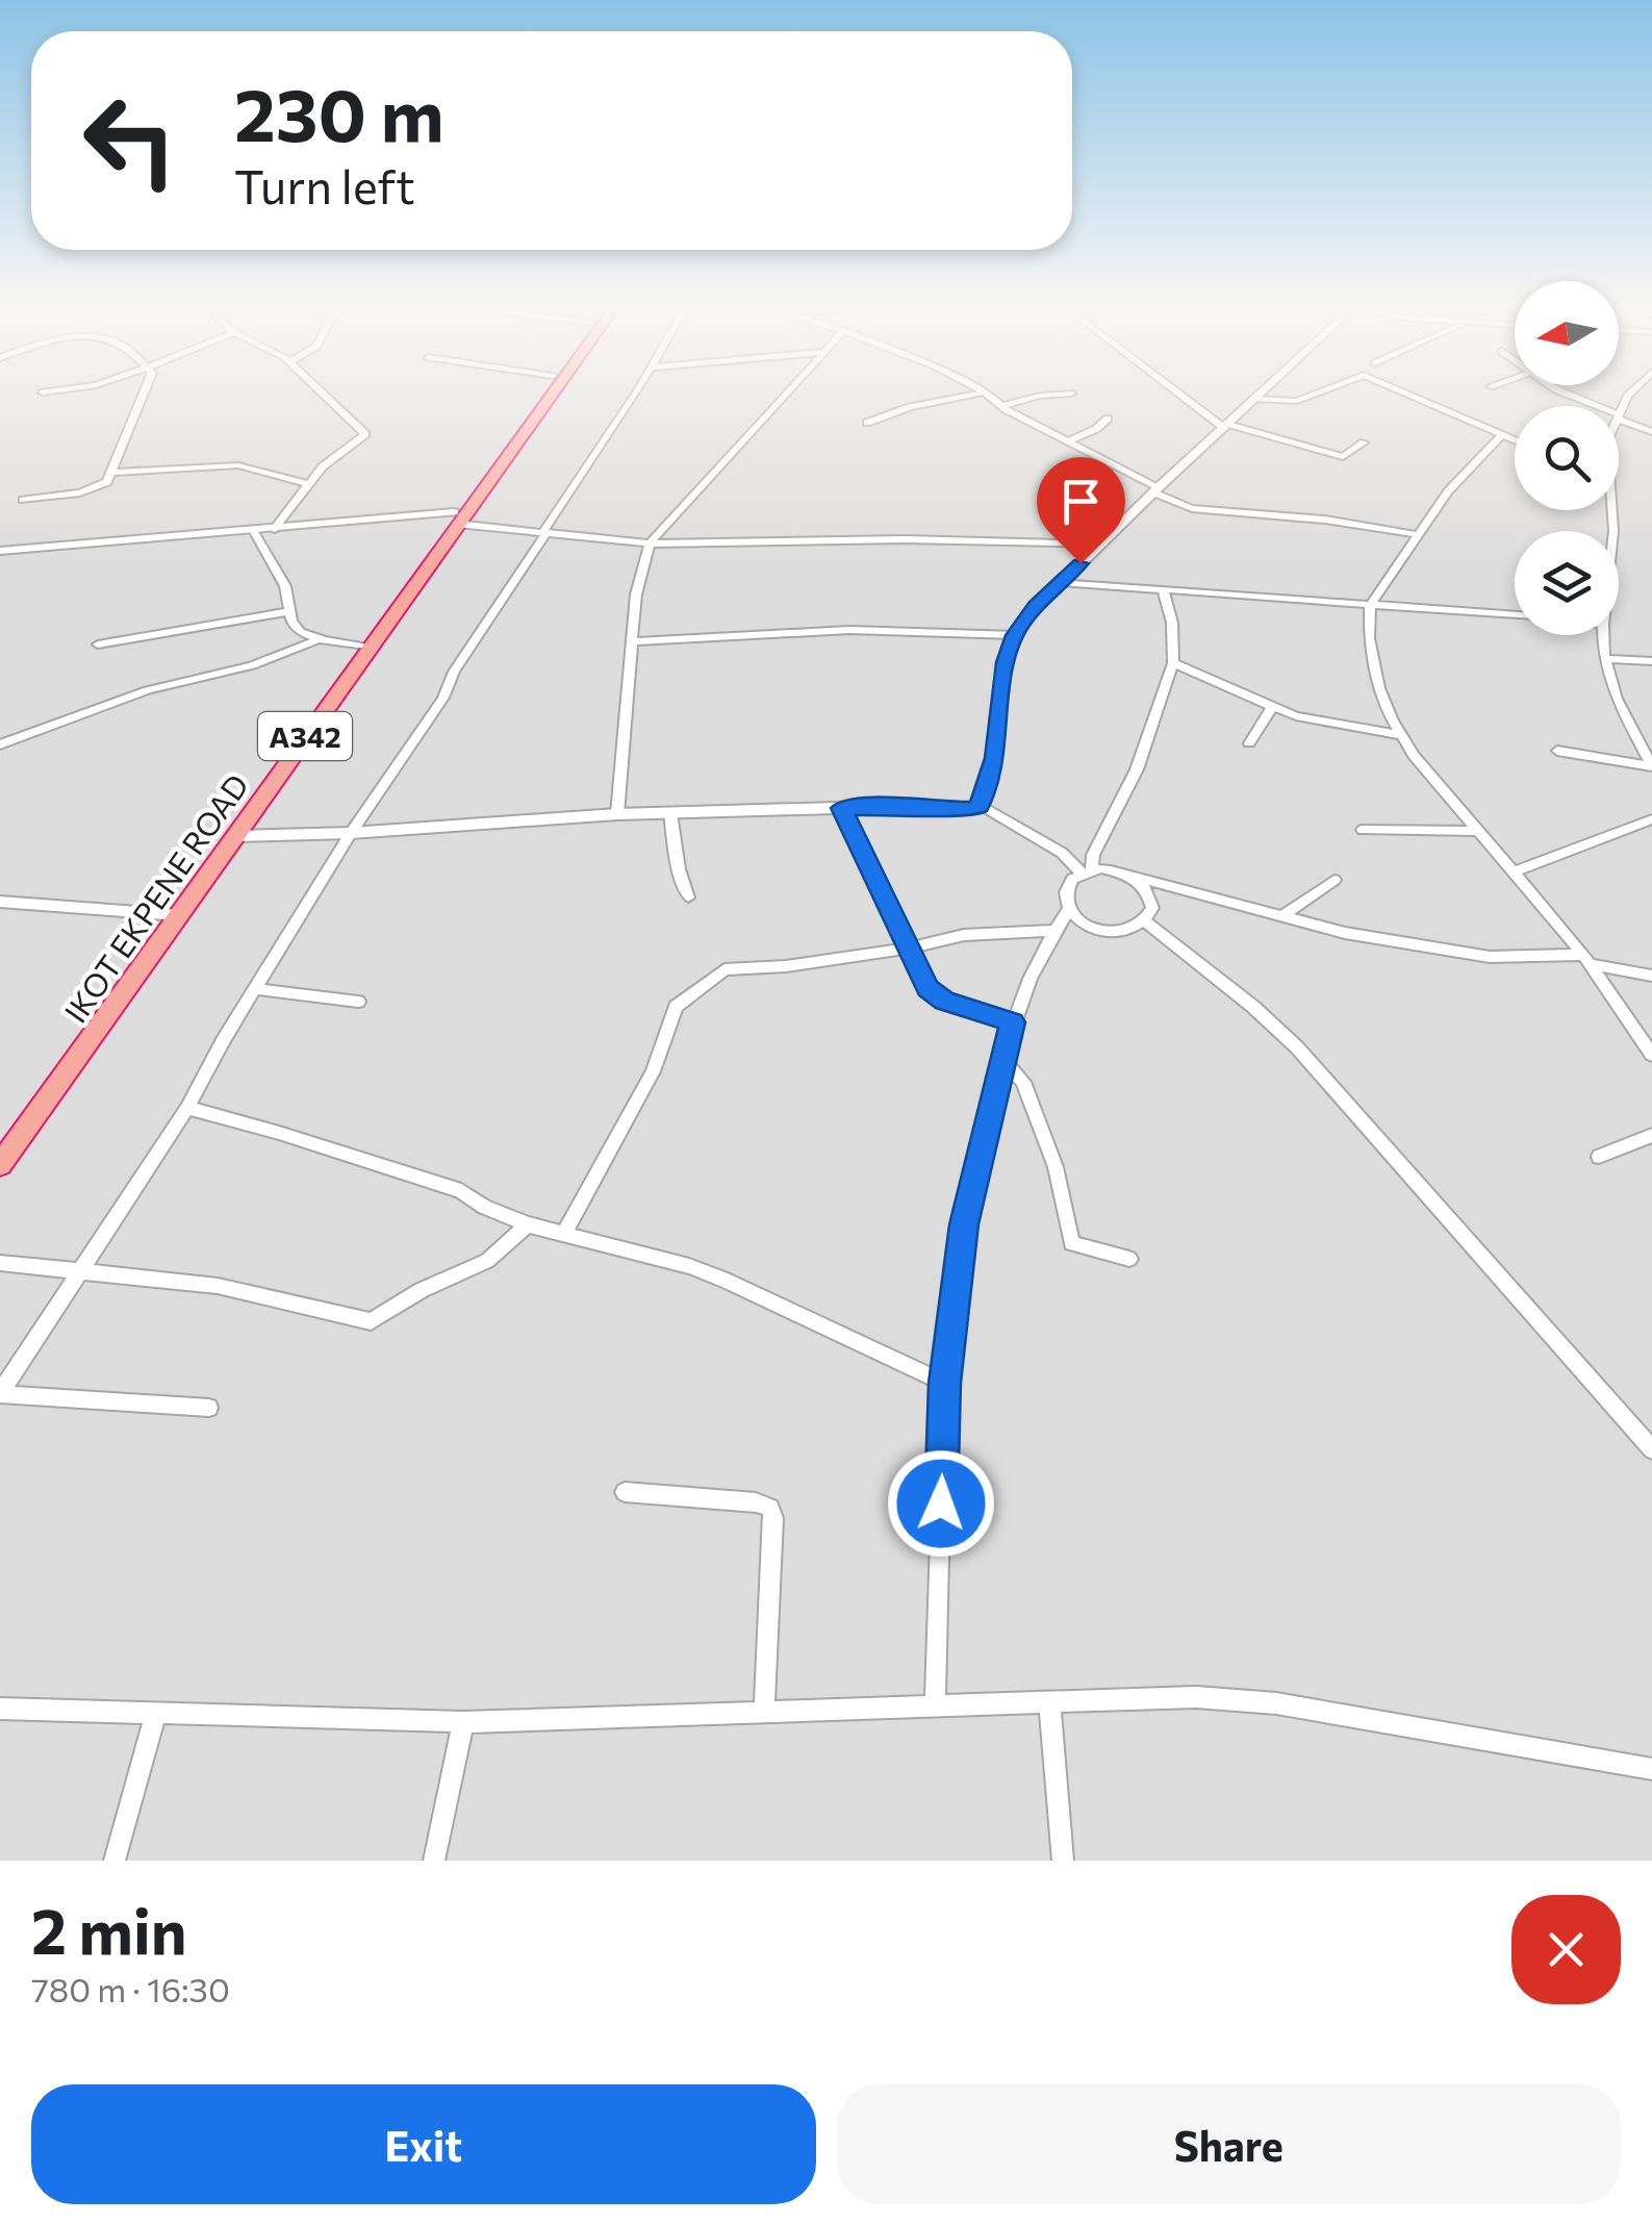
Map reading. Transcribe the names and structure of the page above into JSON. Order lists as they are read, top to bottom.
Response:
{
  "streets": {
    "highway": ["A342", "IKOT EKPENE ROAD"]
  },
  "north": "left",
  "page": {
    "turn": ["230 m", "Turn left"],
    "heading": ["2 min", "780 m · 16:30"],
    "buttons": ["Exit", "Share"]
  }
}
